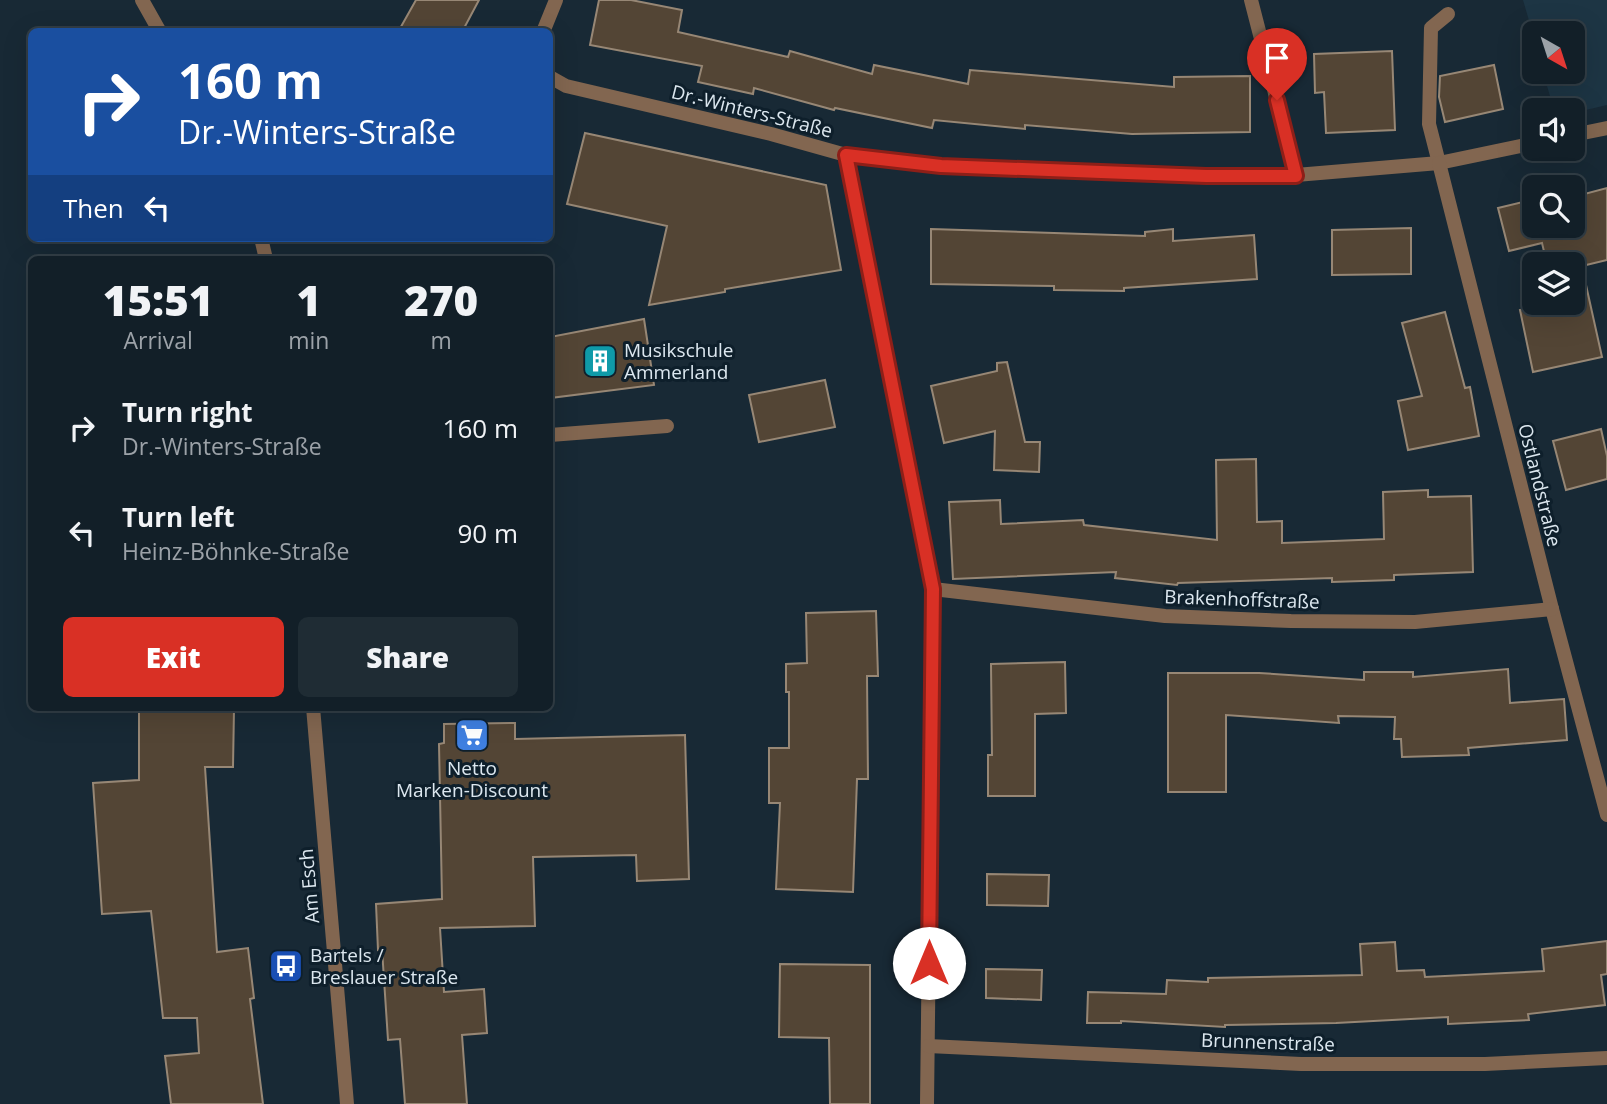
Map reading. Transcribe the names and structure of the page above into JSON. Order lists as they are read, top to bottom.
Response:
{
  "streets": {
    "street": [
      "Dr.-Winters-Straße",
      "Ostlandstraße",
      "Brakenhoffstraße",
      "Am Esch",
      "Brunnenstraße"
    ]
  },
  "crossings": [
    ["Dr.-Winters-Straße", "Ostlandstraße"],
    ["Ostlandstraße", "Brakenhoffstraße"]
  ],
  "places": {
    "building": ["Musikschule Ammerland"],
    "supermarket": ["Netto Marken-Discount"],
    "bus stop": ["Bartels / Breslauer Straße"]
  },
  "north": "bottom right",
  "page": {
    "turn": ["160 m", "Dr.-Winters-Straße"],
    "then": "Then",
    "eta": [
      "15:51",
      "Arrival",
      "1",
      "min",
      "270",
      "m"
    ],
    "list": [
      {
        "name": "Turn right",
        "note": "Dr.-Winters-Straße",
        "value": "160 m"
      },
      {
        "name": "Turn left",
        "note": "Heinz-Böhnke-Straße",
        "value": "90 m"
      }
    ],
    "buttons": ["Exit", "Share"]
  }
}
